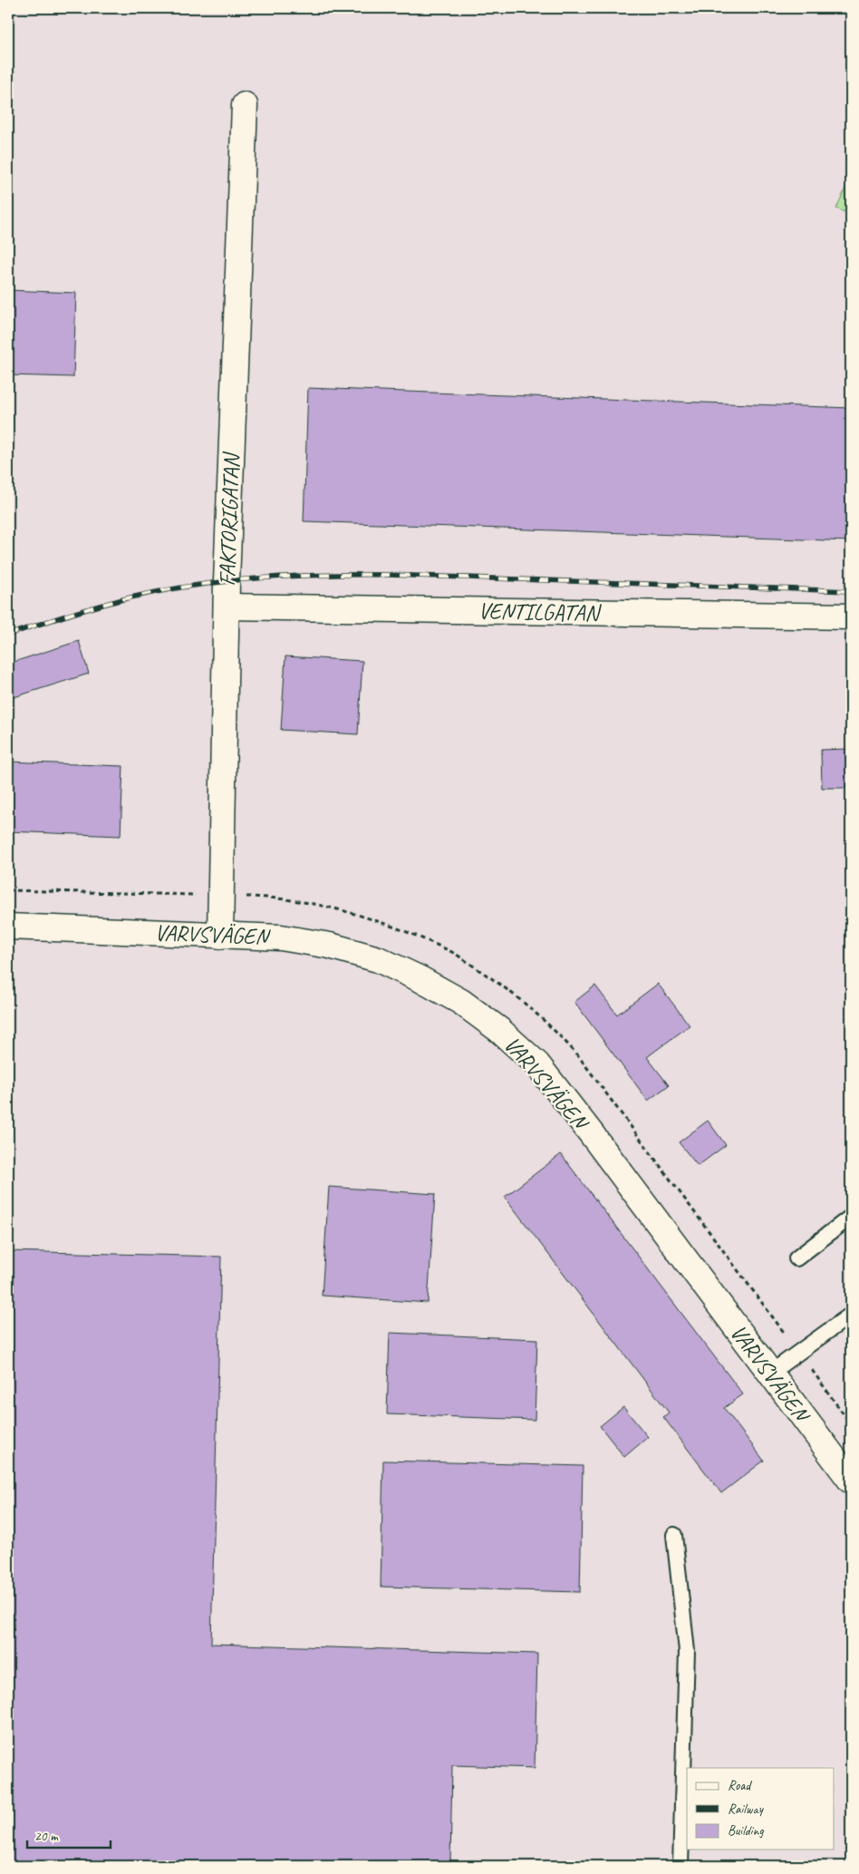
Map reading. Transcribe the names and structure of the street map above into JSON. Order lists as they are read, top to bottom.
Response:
{
  "streets": {
    "street": ["FAKTORIGATAN", "VENTILGATAN", "VARVSVÄGEN"]
  },
  "crossings": [
    ["FAKTORIGATAN", "VENTILGATAN"],
    ["FAKTORIGATAN", "VARVSVÄGEN"]
  ],
  "legend": ["Road", "Railway", "Building"],
  "scale_bar": "20 m"
}
